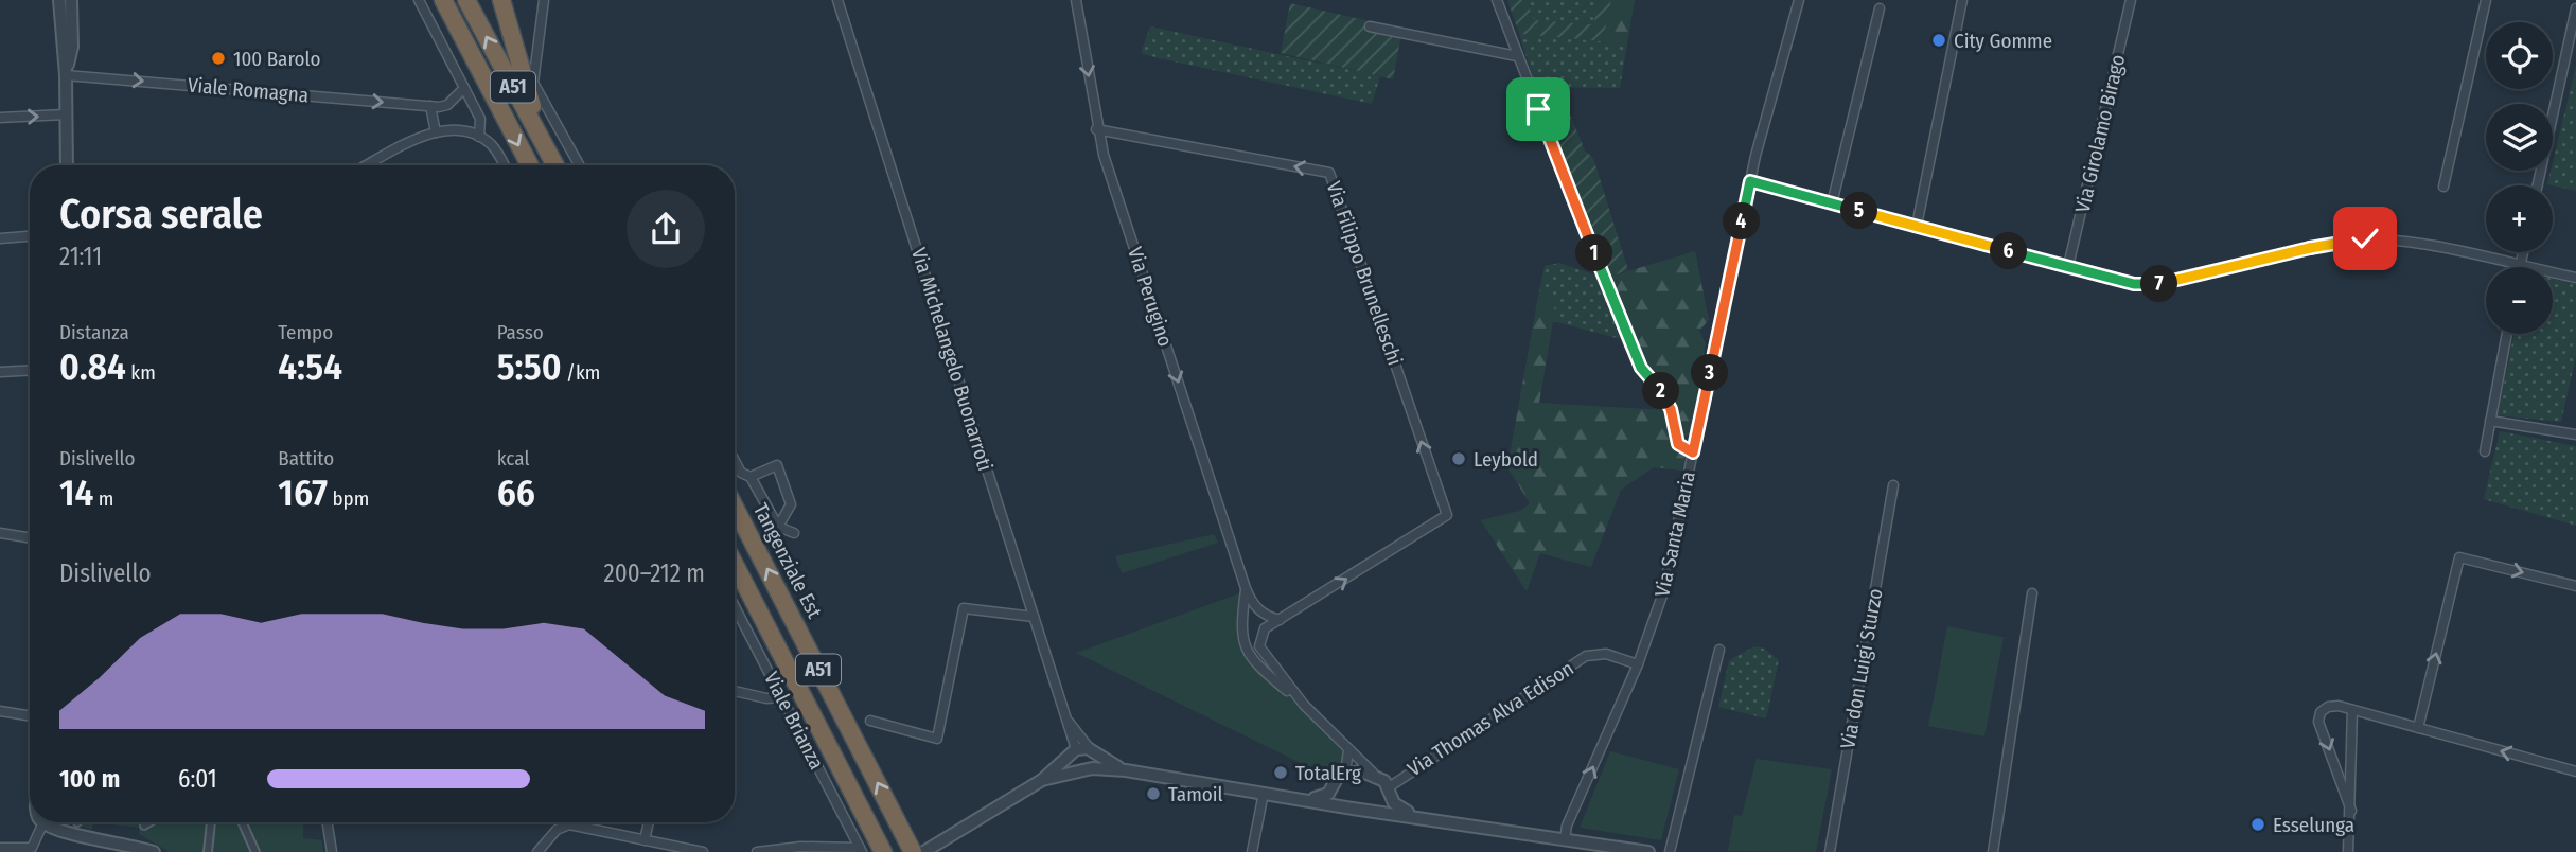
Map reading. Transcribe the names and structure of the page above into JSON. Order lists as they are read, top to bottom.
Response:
{
  "streets": {
    "highway": ["A51", "Tangenziale Est"],
    "street": [
      "Viale Romagna",
      "Via Girolamo Birago",
      "Via Filippo Brunelleschi",
      "Via Perugino",
      "Via Michelangelo Buonarroti",
      "Via Santa Maria",
      "Via don Luigi Sturzo",
      "Via Thomas Alva Edison",
      "Viale Brianza"
    ]
  },
  "crossings": [
    ["Via Filippo Brunelleschi", "Via Perugino"],
    ["Via Perugino", "Via Thomas Alva Edison"],
    ["Via Santa Maria", "Via Thomas Alva Edison"]
  ],
  "one_way": ["Viale Romagna", "Via Perugino"],
  "places": [
    "City Gomme",
    "100 Barolo",
    "Leybold",
    "TotalErg",
    "Tamoil",
    "Esselunga"
  ],
  "page": {
    "map_buttons": ["+", "−"],
    "heading": ["Corsa serale", "21:11"],
    "pins": [
      "5",
      "4",
      "6",
      "1",
      "7",
      "3",
      "2"
    ],
    "stats": [
      ["Distanza", "0.84 km"],
      ["Tempo", "4:54"],
      ["Passo", "5:50 /km"],
      ["Dislivello", "14 m"],
      ["Battito", "167 bpm"],
      ["kcal", "66"]
    ],
    "chart": ["Dislivello", "200–212 m"],
    "list": [
      {
        "name": "100 m",
        "note": "6:01"
      }
    ]
  }
}
